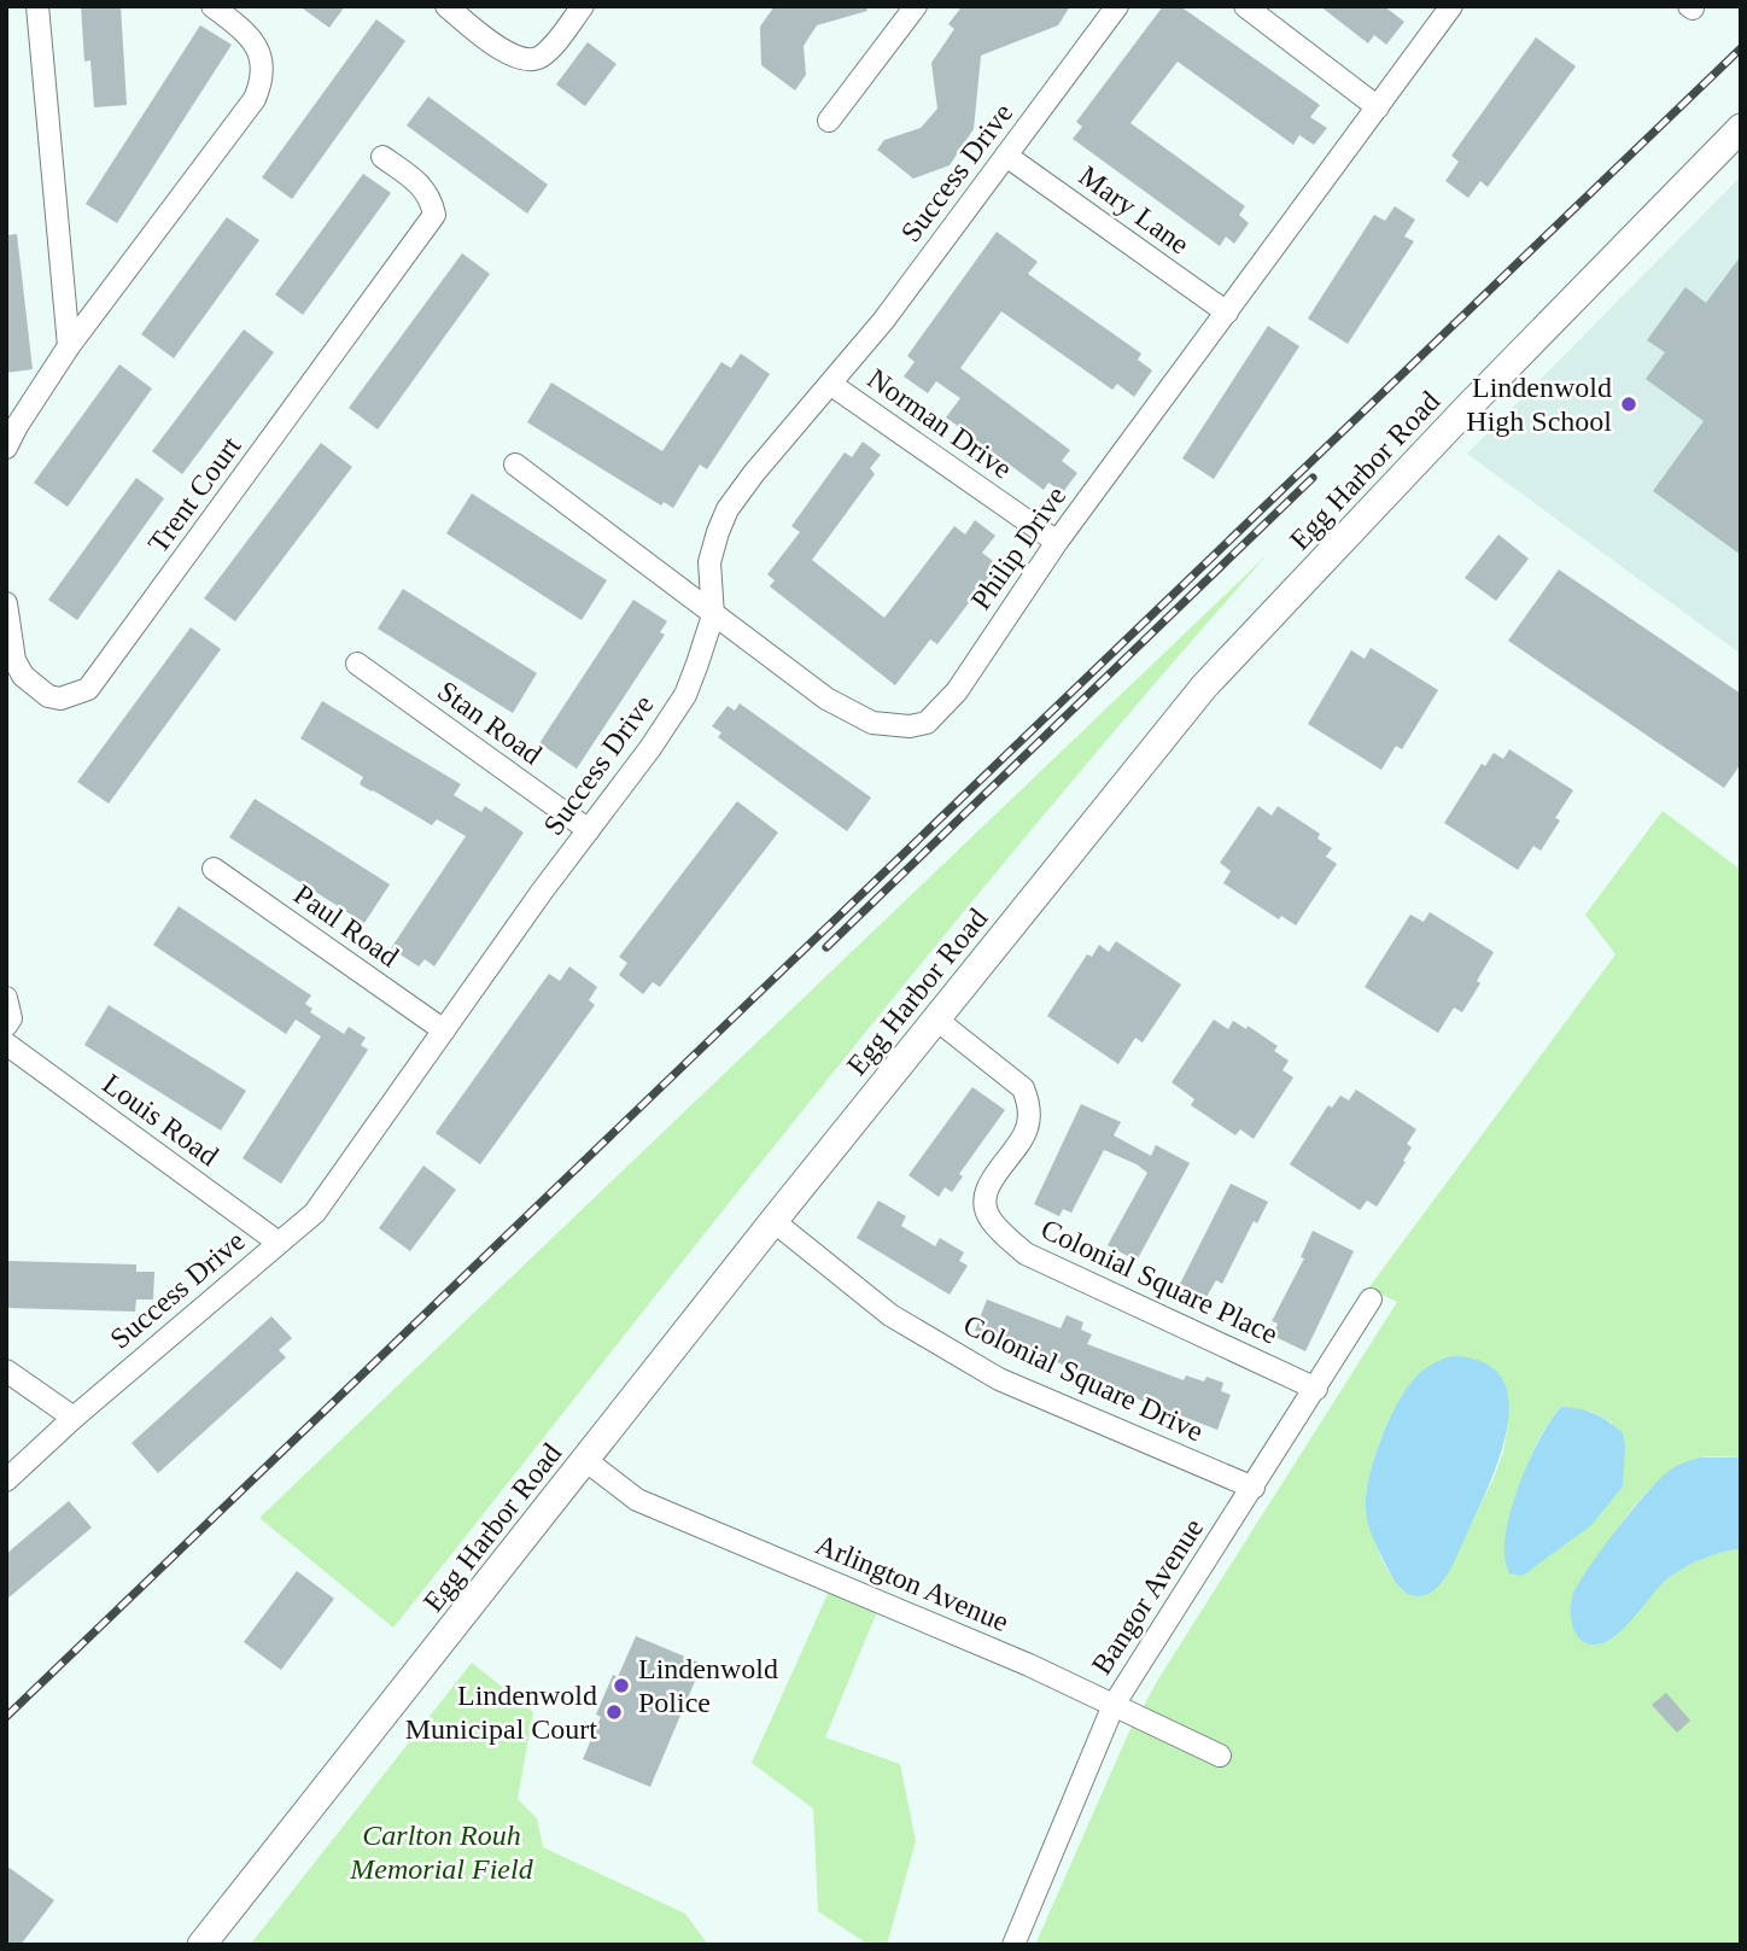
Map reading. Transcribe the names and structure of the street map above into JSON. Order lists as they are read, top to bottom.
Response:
{
  "streets": {
    "street": [
      "Success Drive",
      "Mary Lane",
      "Norman Drive",
      "Egg Harbor Road",
      "Trent Court",
      "Philip Drive",
      "Stan Road",
      "Paul Road",
      "Louis Road",
      "Colonial Square Place",
      "Colonial Square Drive",
      "Arlington Avenue",
      "Bangor Avenue"
    ]
  },
  "crossings": [
    ["Success Drive", "Mary Lane"],
    ["Success Drive", "Norman Drive"],
    ["Success Drive", "Philip Drive"],
    ["Success Drive", "Stan Road"],
    ["Success Drive", "Paul Road"],
    ["Success Drive", "Louis Road"],
    ["Mary Lane", "Philip Drive"],
    ["Norman Drive", "Philip Drive"],
    ["Egg Harbor Road", "Colonial Square Place"],
    ["Egg Harbor Road", "Colonial Square Drive"],
    ["Egg Harbor Road", "Arlington Avenue"],
    ["Colonial Square Place", "Bangor Avenue"],
    ["Colonial Square Drive", "Bangor Avenue"],
    ["Arlington Avenue", "Bangor Avenue"]
  ],
  "parks": ["Carlton Rouh Memorial Field"],
  "places": ["Lindenwold High School", "Lindenwold Police", "Lindenwold Municipal Court"]
}
